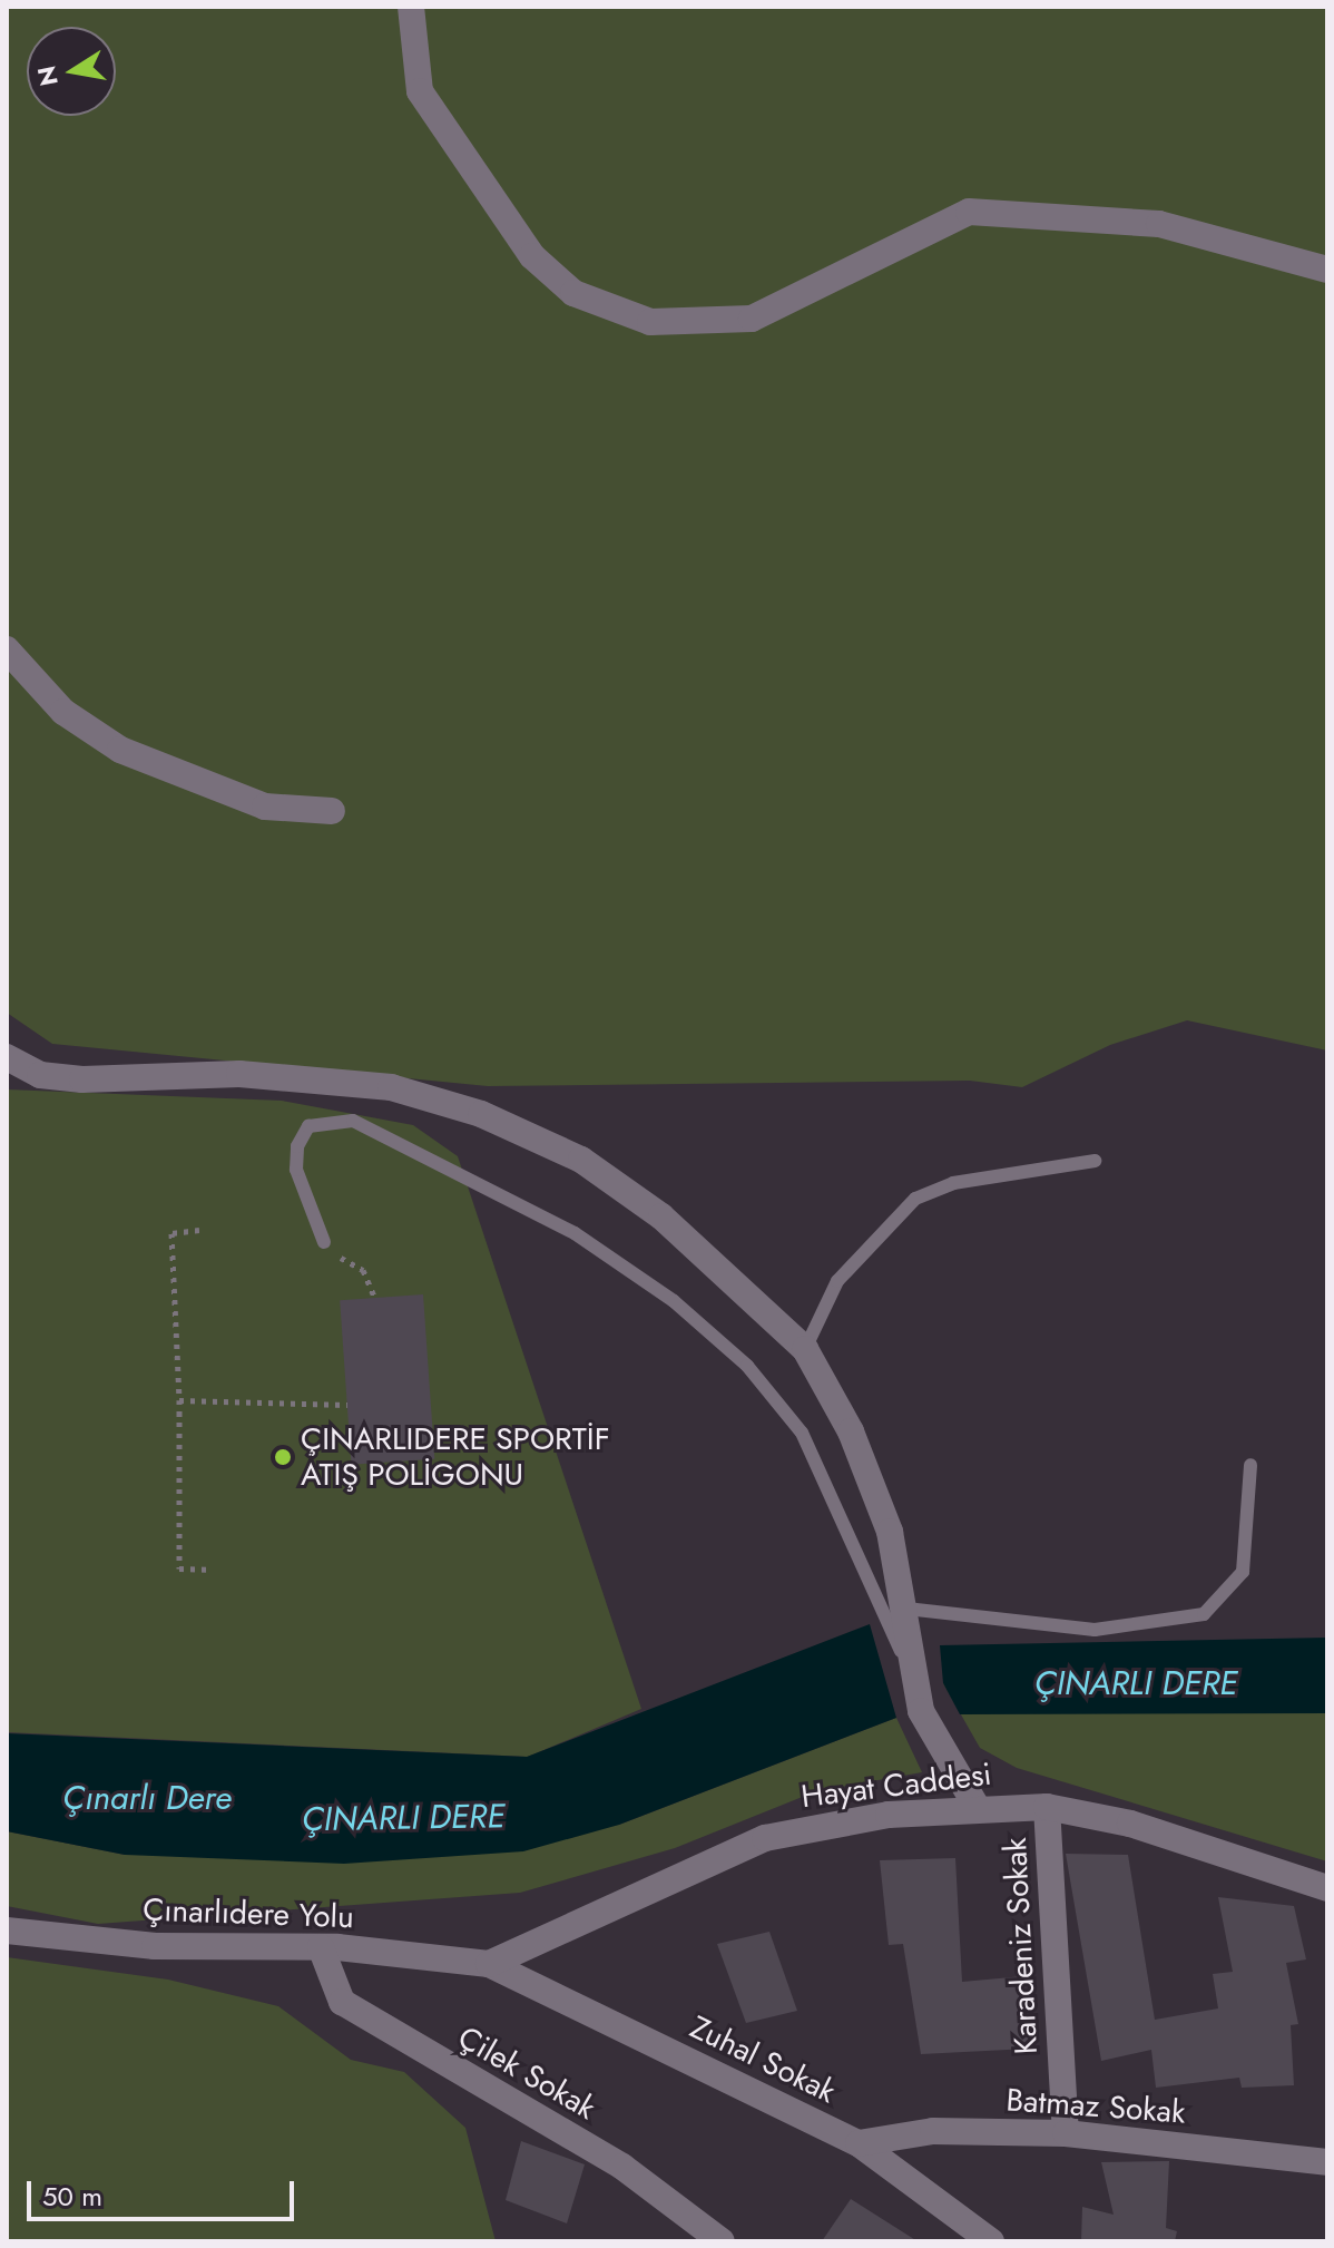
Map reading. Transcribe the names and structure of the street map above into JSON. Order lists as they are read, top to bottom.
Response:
{
  "streets": {
    "street": [
      "Hayat Caddesi",
      "Çınarlıdere Yolu",
      "Karadeniz Sokak",
      "Zuhal Sokak",
      "Çilek Sokak",
      "Batmaz Sokak"
    ]
  },
  "crossings": [
    ["Hayat Caddesi", "Çınarlıdere Yolu"],
    ["Hayat Caddesi", "Karadeniz Sokak"],
    ["Hayat Caddesi", "Zuhal Sokak"],
    ["Çınarlıdere Yolu", "Zuhal Sokak"],
    ["Çınarlıdere Yolu", "Çilek Sokak"],
    ["Karadeniz Sokak", "Batmaz Sokak"],
    ["Zuhal Sokak", "Batmaz Sokak"]
  ],
  "water": ["ÇINARLI DERE", "Çınarlı Dere"],
  "places": ["ÇINARLIDERE SPORTİF ATIŞ POLİGONU"],
  "scale_bar": "50 m",
  "north": "left"
}
